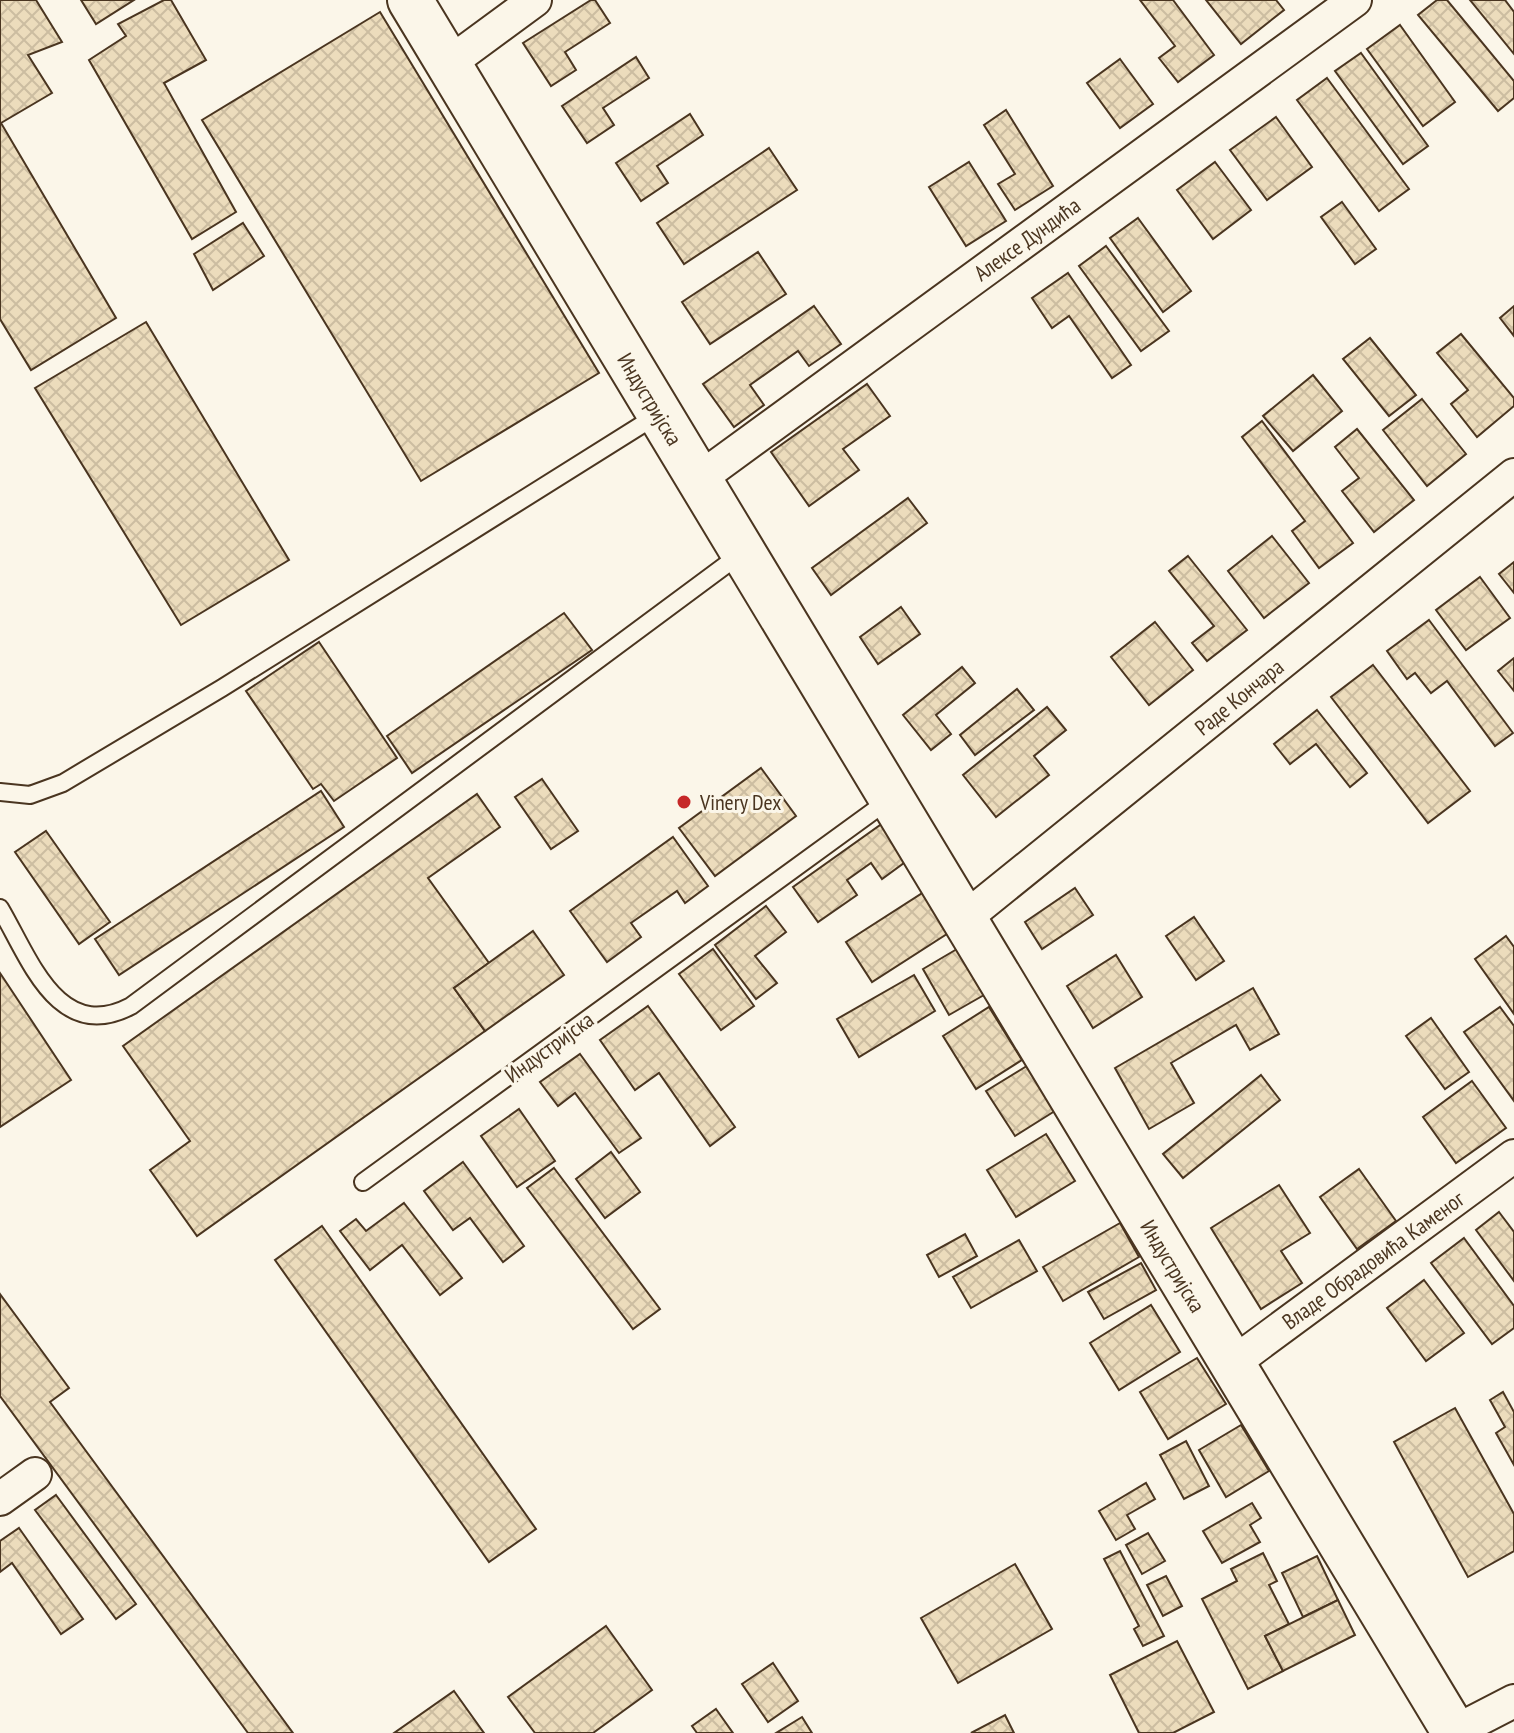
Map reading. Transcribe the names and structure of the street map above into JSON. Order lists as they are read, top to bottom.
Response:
{
  "streets": {
    "main road": ["Индустријска"],
    "street": ["Алексе Дундића", "Раде Кончара", "Владе Обрадовића Каменог"]
  },
  "crossings": [
    ["Алексе Дундића", "Индустријска"],
    ["Индустријска", "Раде Кончара"],
    ["Индустријска", "Владе Обрадовића Каменог"]
  ],
  "places": ["Vinery Dex"]
}
